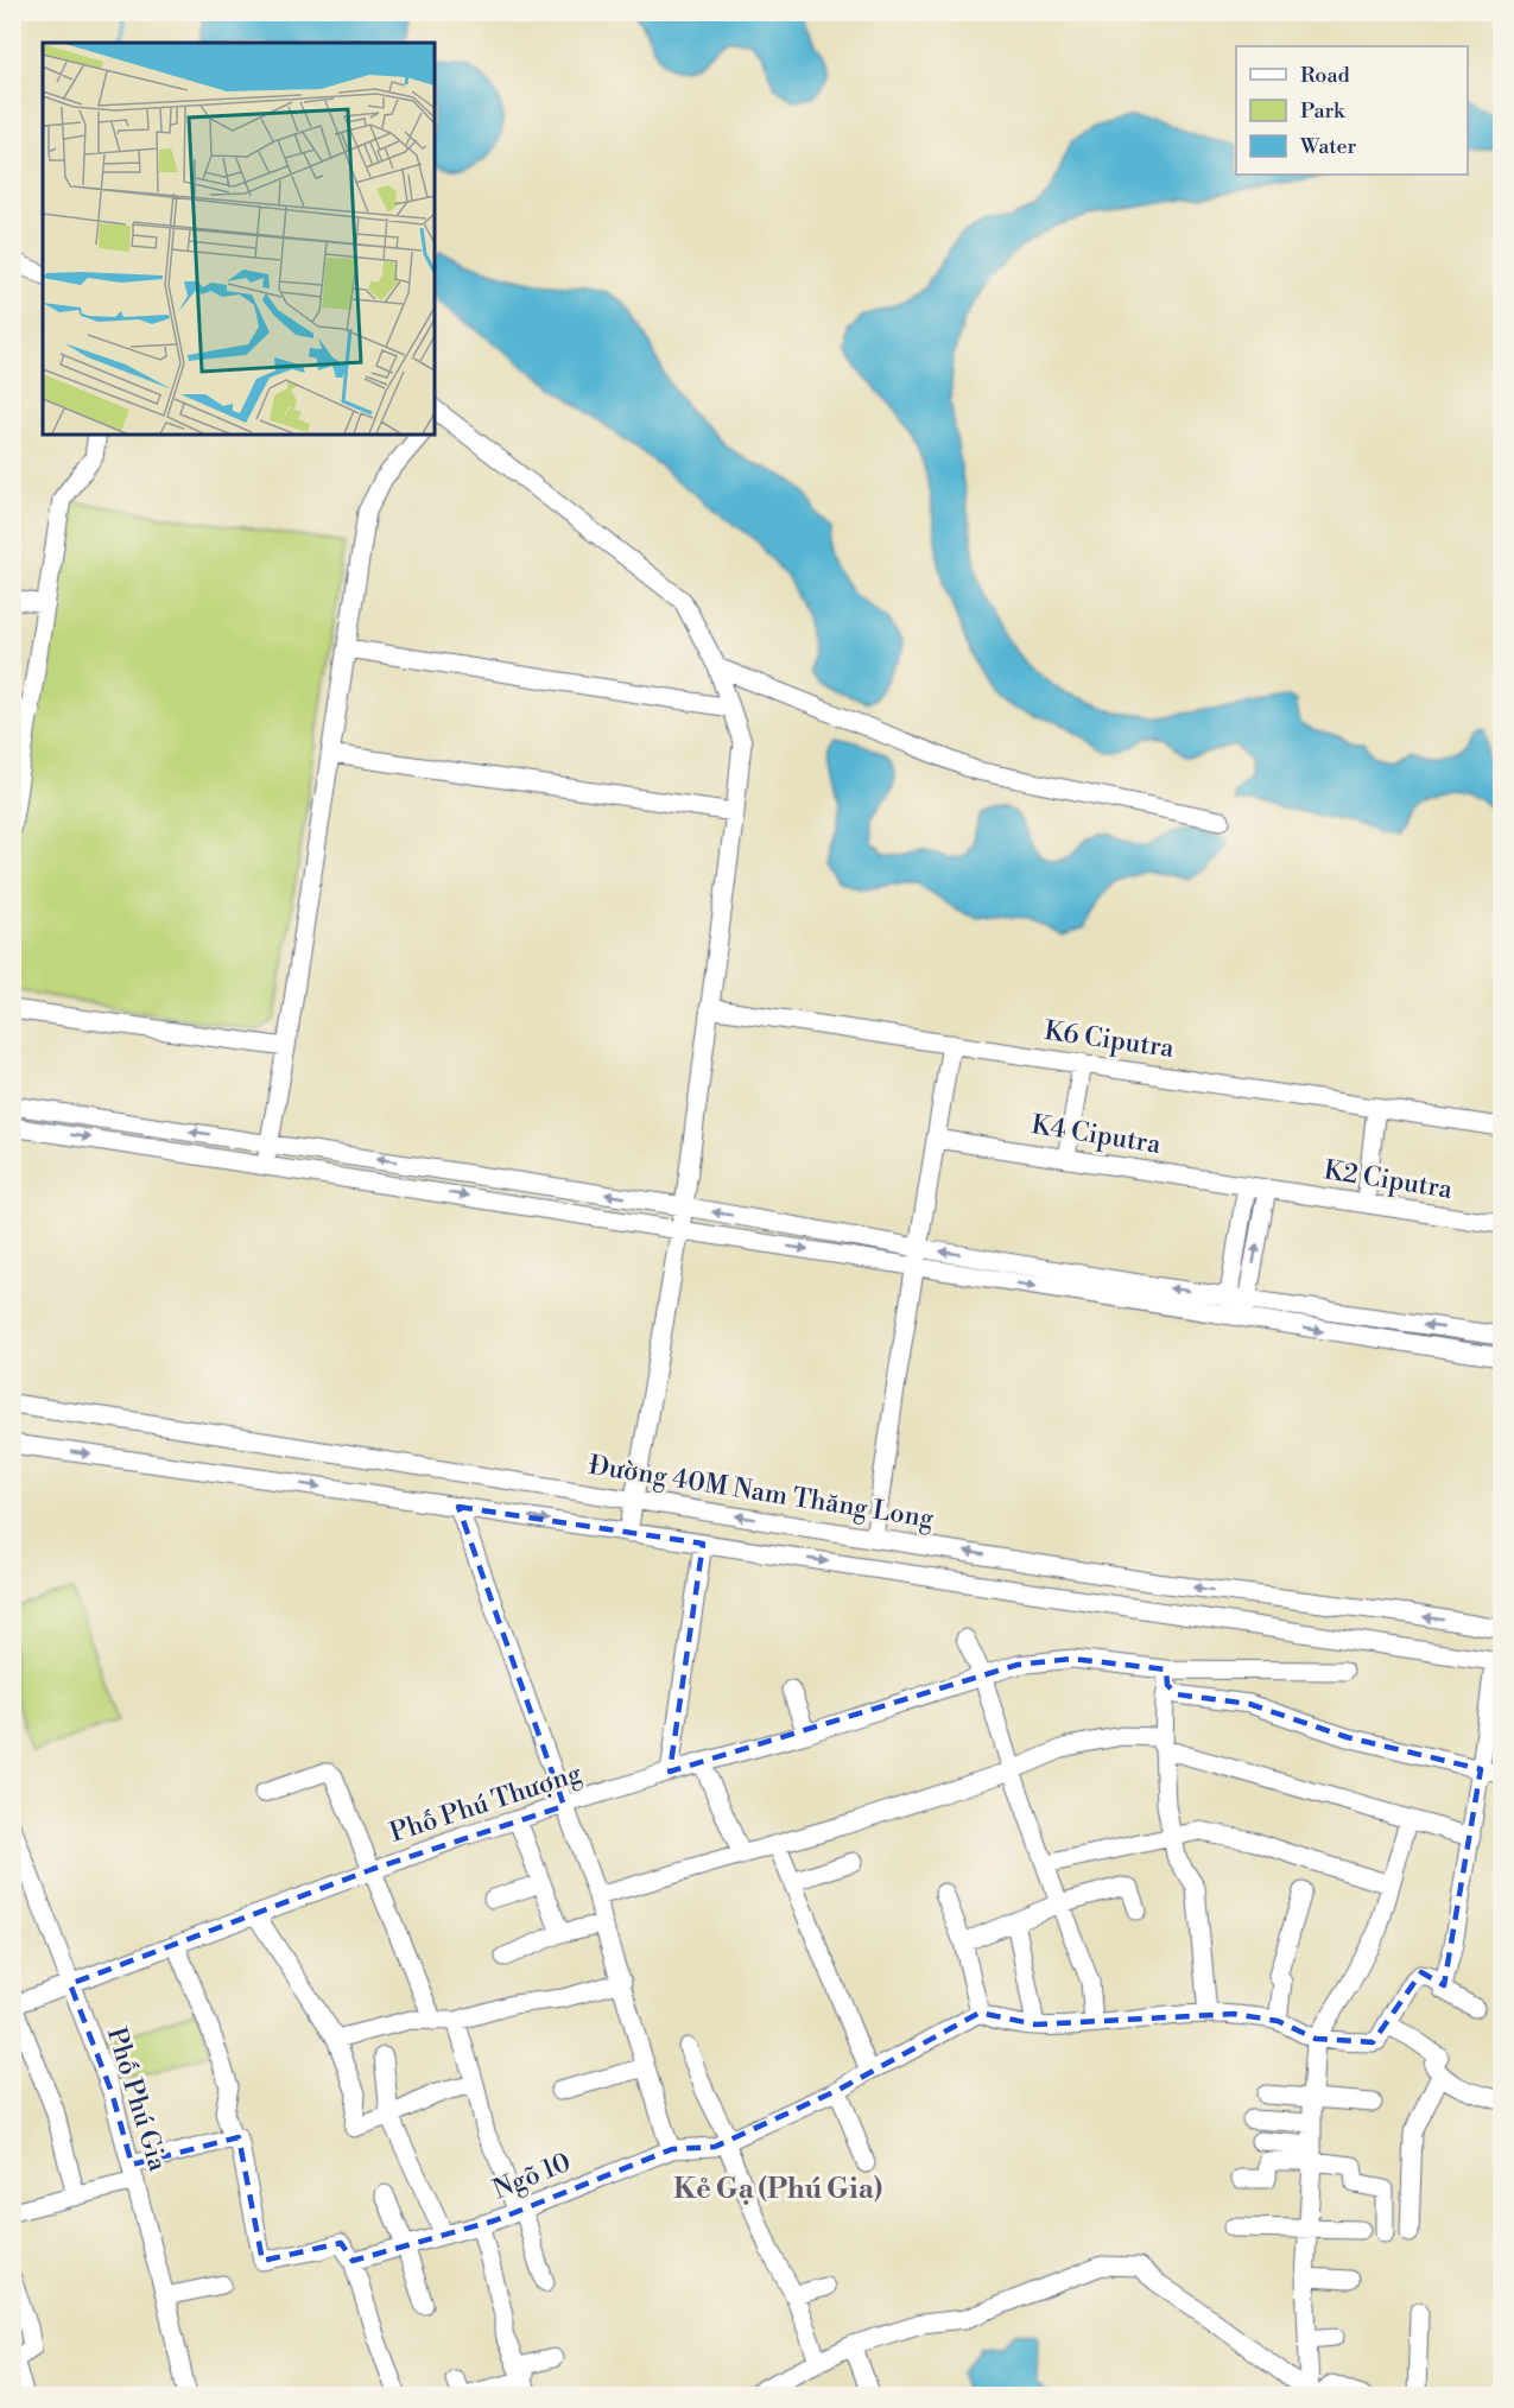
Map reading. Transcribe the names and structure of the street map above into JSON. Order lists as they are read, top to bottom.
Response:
{
  "streets": {
    "street": [
      "K6 Ciputra",
      "K4 Ciputra",
      "K2 Ciputra",
      "Đường 40M Nam Thăng Long",
      "Phố Phú Thượng",
      "Phố Phú Gia",
      "Ngõ 10"
    ]
  },
  "crossings": [
    ["K4 Ciputra", "K2 Ciputra"],
    ["Phố Phú Thượng", "Phố Phú Gia"]
  ],
  "districts": ["Kẻ Gạ (Phú Gia)"],
  "legend": ["Road", "Park", "Water"]
}
